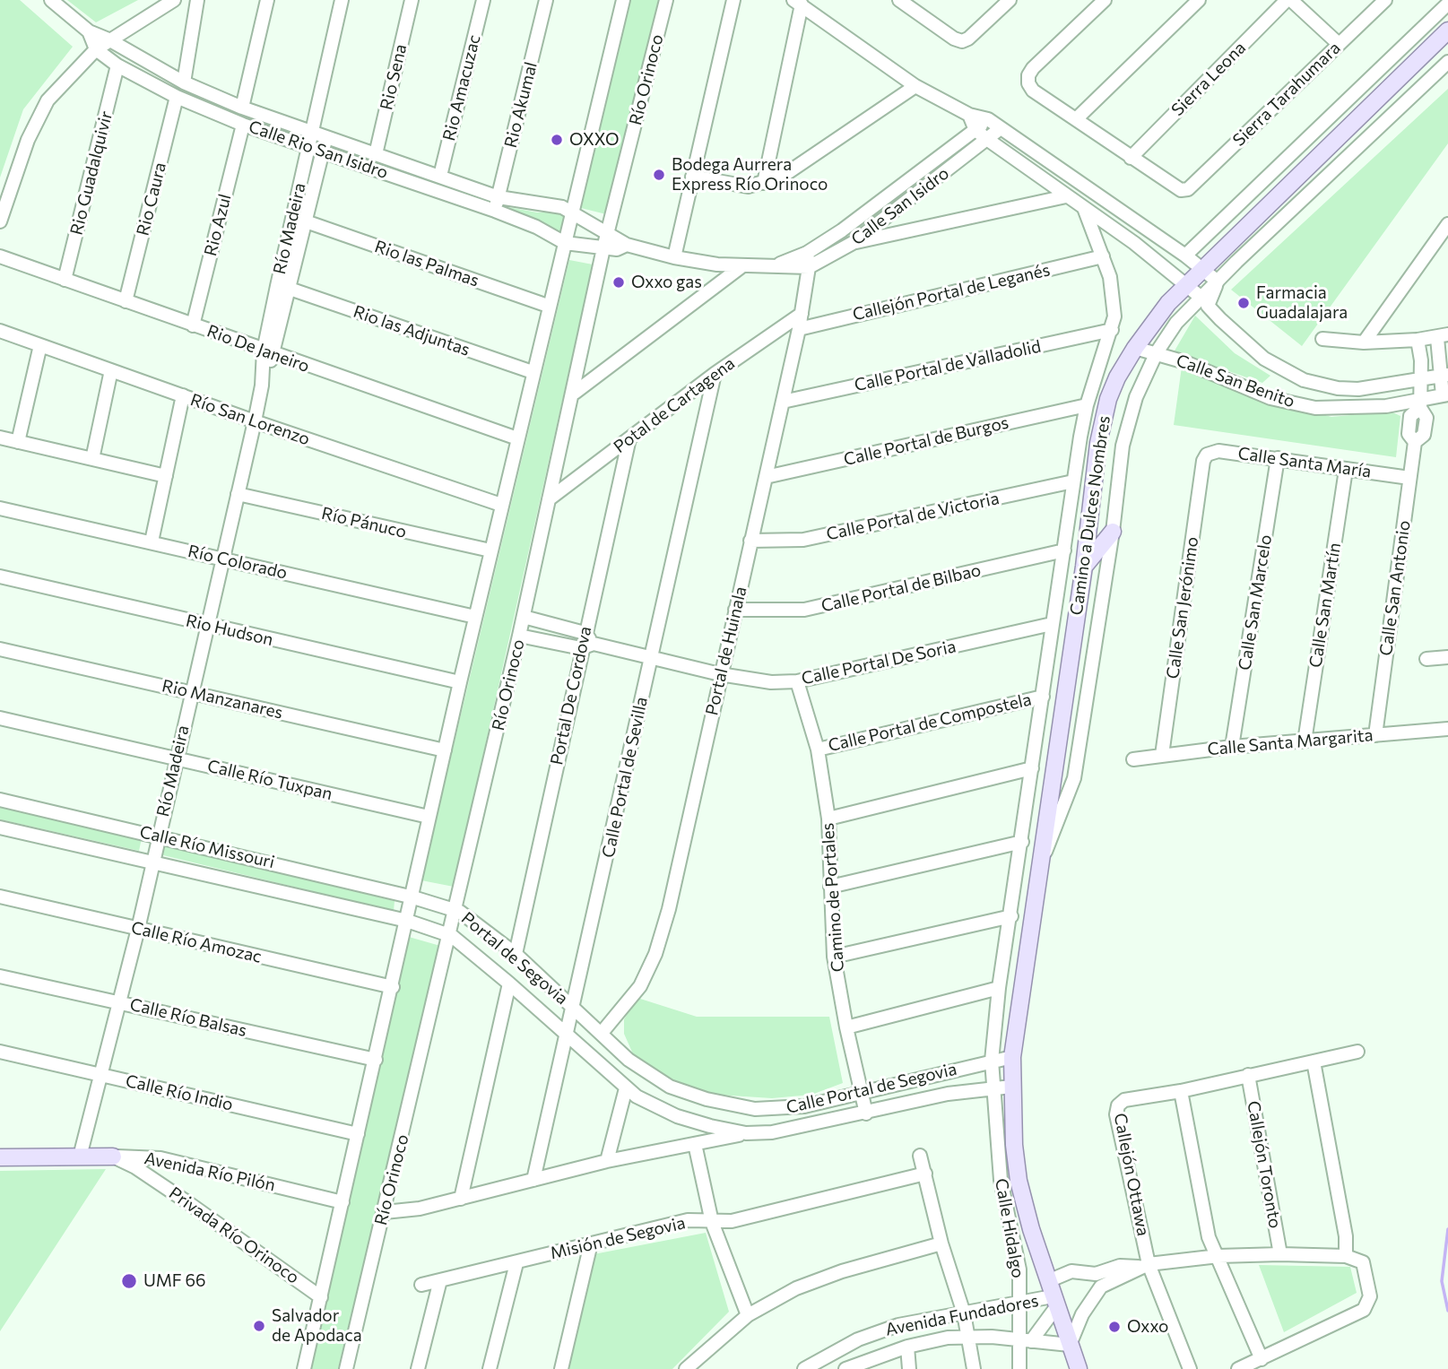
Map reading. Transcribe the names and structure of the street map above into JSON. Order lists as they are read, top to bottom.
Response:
{
  "streets": {
    "main road": ["Camino a Dulces Nombres", "Avenida Río Pilón"],
    "street": [
      "Rio Sena",
      "Sierra Leona",
      "Río Orinoco",
      "Rio Amacuzac",
      "Sierra Tarahumara",
      "Rio Akumal",
      "Calle Rio San Isidro",
      "Rio Guadalquivir",
      "Rio Caura",
      "Calle San Isidro",
      "Rio Azul",
      "Río Madeira",
      "Rio las Palmas",
      "Callejón Portal de Leganés",
      "Rio las Adjuntas",
      "Rio De Janeiro",
      "Calle Portal de Valladolid",
      "Calle San Benito",
      "Potal de Cartagena",
      "Río San Lorenzo",
      "Calle Portal de Burgos",
      "Calle Santa María",
      "Calle Portal de Victoria",
      "Río Pánuco",
      "Río Colorado",
      "Calle Portal de Bilbao",
      "Calle San Antonio",
      "Calle San Marcelo",
      "Calle San Martín",
      "Calle San Jerónimo",
      "Rio Hudson",
      "Portal de Huinala",
      "Calle Portal De Soria",
      "Portal De Cordova",
      "Rio Manzanares",
      "Calle Portal de Compostela",
      "Calle Santa Margarita",
      "Calle Portal de Sevilla",
      "Calle Río Tuxpan",
      "Calle Río Missouri",
      "Camino de Portales",
      "Calle Río Amozac",
      "Portal de Segovia",
      "Calle Río Balsas",
      "Calle Portal de Segovia",
      "Calle Río Indio",
      "Callejón Toronto",
      "Callejón Ottawa",
      "Calle Hidalgo",
      "Privada Río Orinoco",
      "Misión de Segovia",
      "Avenida Fundadores"
    ]
  },
  "crossings": [
    ["Rio Sena", "Calle Rio San Isidro"],
    ["Sierra Leona", "Sierra Tarahumara"],
    ["Río Orinoco", "Calle Rio San Isidro"],
    ["Río Orinoco", "Potal de Cartagena"],
    ["Río Orinoco", "Calle Portal De Soria"],
    ["Río Orinoco", "Calle Río Missouri"],
    ["Río Orinoco", "Portal de Segovia"],
    ["Río Orinoco", "Calle Portal de Segovia"],
    ["Rio Amacuzac", "Calle Rio San Isidro"],
    ["Rio Akumal", "Calle Rio San Isidro"],
    ["Calle Rio San Isidro", "Rio Guadalquivir"],
    ["Calle Rio San Isidro", "Rio Caura"],
    ["Calle Rio San Isidro", "Rio Azul"],
    ["Calle Rio San Isidro", "Río Madeira"],
    ["Rio Guadalquivir", "Rio De Janeiro"],
    ["Rio Caura", "Rio De Janeiro"],
    ["Calle San Isidro", "Portal de Huinala"],
    ["Rio Azul", "Rio De Janeiro"],
    ["Río Madeira", "Rio las Palmas"],
    ["Río Madeira", "Rio las Adjuntas"],
    ["Río Madeira", "Rio De Janeiro"],
    ["Río Madeira", "Río San Lorenzo"],
    ["Río Madeira", "Río Pánuco"],
    ["Río Madeira", "Río Colorado"],
    ["Río Madeira", "Rio Hudson"],
    ["Río Madeira", "Rio Manzanares"],
    ["Río Madeira", "Calle Río Tuxpan"],
    ["Río Madeira", "Calle Río Missouri"],
    ["Río Madeira", "Calle Río Amozac"],
    ["Río Madeira", "Calle Río Balsas"],
    ["Río Madeira", "Calle Río Indio"],
    ["Río Madeira", "Avenida Río Pilón"],
    ["Callejón Portal de Leganés", "Camino a Dulces Nombres"],
    ["Callejón Portal de Leganés", "Portal de Huinala"],
    ["Calle Portal de Valladolid", "Camino a Dulces Nombres"],
    ["Calle Portal de Valladolid", "Portal de Huinala"],
    ["Calle San Benito", "Camino a Dulces Nombres"],
    ["Calle San Benito", "Calle San Antonio"],
    ["Potal de Cartagena", "Portal de Huinala"],
    ["Potal de Cartagena", "Portal De Cordova"],
    ["Potal de Cartagena", "Calle Portal de Sevilla"],
    ["Calle Portal de Burgos", "Camino a Dulces Nombres"],
    ["Calle Portal de Burgos", "Portal de Huinala"],
    ["Calle Santa María", "Calle San Antonio"],
    ["Calle Santa María", "Calle San Marcelo"],
    ["Calle Santa María", "Calle San Martín"],
    ["Calle Santa María", "Calle San Jerónimo"],
    ["Camino a Dulces Nombres", "Calle Portal de Victoria"],
    ["Camino a Dulces Nombres", "Calle Portal de Bilbao"],
    ["Camino a Dulces Nombres", "Calle Portal De Soria"],
    ["Camino a Dulces Nombres", "Calle Portal de Compostela"],
    ["Camino a Dulces Nombres", "Calle Portal de Segovia"],
    ["Camino a Dulces Nombres", "Calle Hidalgo"],
    ["Camino a Dulces Nombres", "Avenida Fundadores"],
    ["Calle Portal de Victoria", "Portal de Huinala"],
    ["Calle Portal de Bilbao", "Portal de Huinala"],
    ["Calle San Antonio", "Calle Santa Margarita"],
    ["Calle San Marcelo", "Calle Santa Margarita"],
    ["Calle San Martín", "Calle Santa Margarita"],
    ["Calle San Jerónimo", "Calle Santa Margarita"],
    ["Portal de Huinala", "Calle Portal De Soria"],
    ["Portal de Huinala", "Calle Portal de Segovia"],
    ["Calle Portal De Soria", "Portal De Cordova"],
    ["Calle Portal De Soria", "Calle Portal de Sevilla"],
    ["Calle Portal De Soria", "Camino de Portales"],
    ["Portal De Cordova", "Portal de Segovia"],
    ["Calle Portal de Compostela", "Camino de Portales"],
    ["Calle Portal de Sevilla", "Portal de Segovia"],
    ["Calle Portal de Sevilla", "Calle Portal de Segovia"],
    ["Calle Río Missouri", "Portal de Segovia"],
    ["Camino de Portales", "Calle Portal de Segovia"],
    ["Portal de Segovia", "Calle Portal de Segovia"],
    ["Calle Portal de Segovia", "Calle Hidalgo"],
    ["Callejón Toronto", "Callejón Ottawa"],
    ["Avenida Río Pilón", "Privada Río Orinoco"],
    ["Calle Hidalgo", "Avenida Fundadores"]
  ],
  "places": [
    "OXXO",
    "Bodega Aurrera Express Río Orinoco",
    "Oxxo gas",
    "Farmacia Guadalajara",
    "UMF 66",
    "Salvador de Apodaca",
    "Oxxo"
  ]
}
